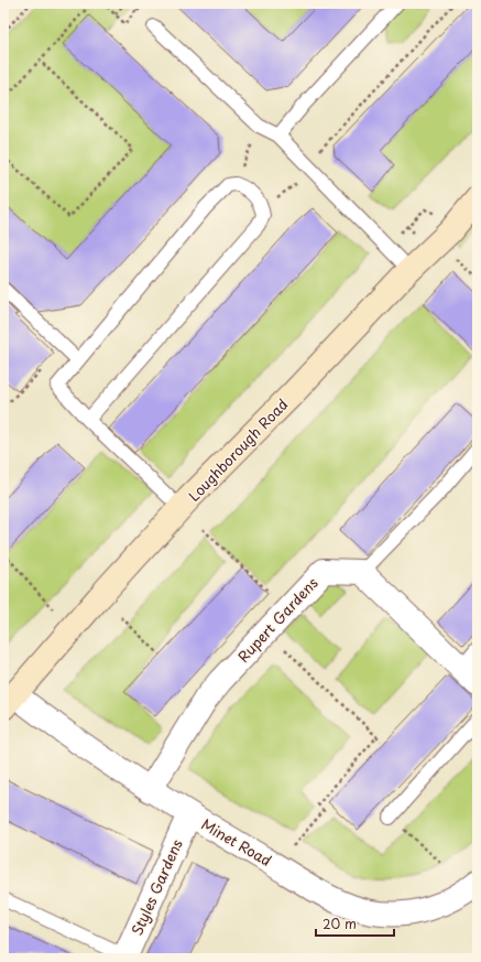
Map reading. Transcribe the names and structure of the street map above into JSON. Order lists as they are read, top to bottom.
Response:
{
  "streets": {
    "street": [
      "Loughborough Road",
      "Rupert Gardens",
      "Minet Road",
      "Styles Gardens"
    ]
  },
  "crossings": [
    ["Loughborough Road", "Minet Road"],
    ["Rupert Gardens", "Minet Road"],
    ["Minet Road", "Styles Gardens"]
  ],
  "scale_bar": "20 m"
}
